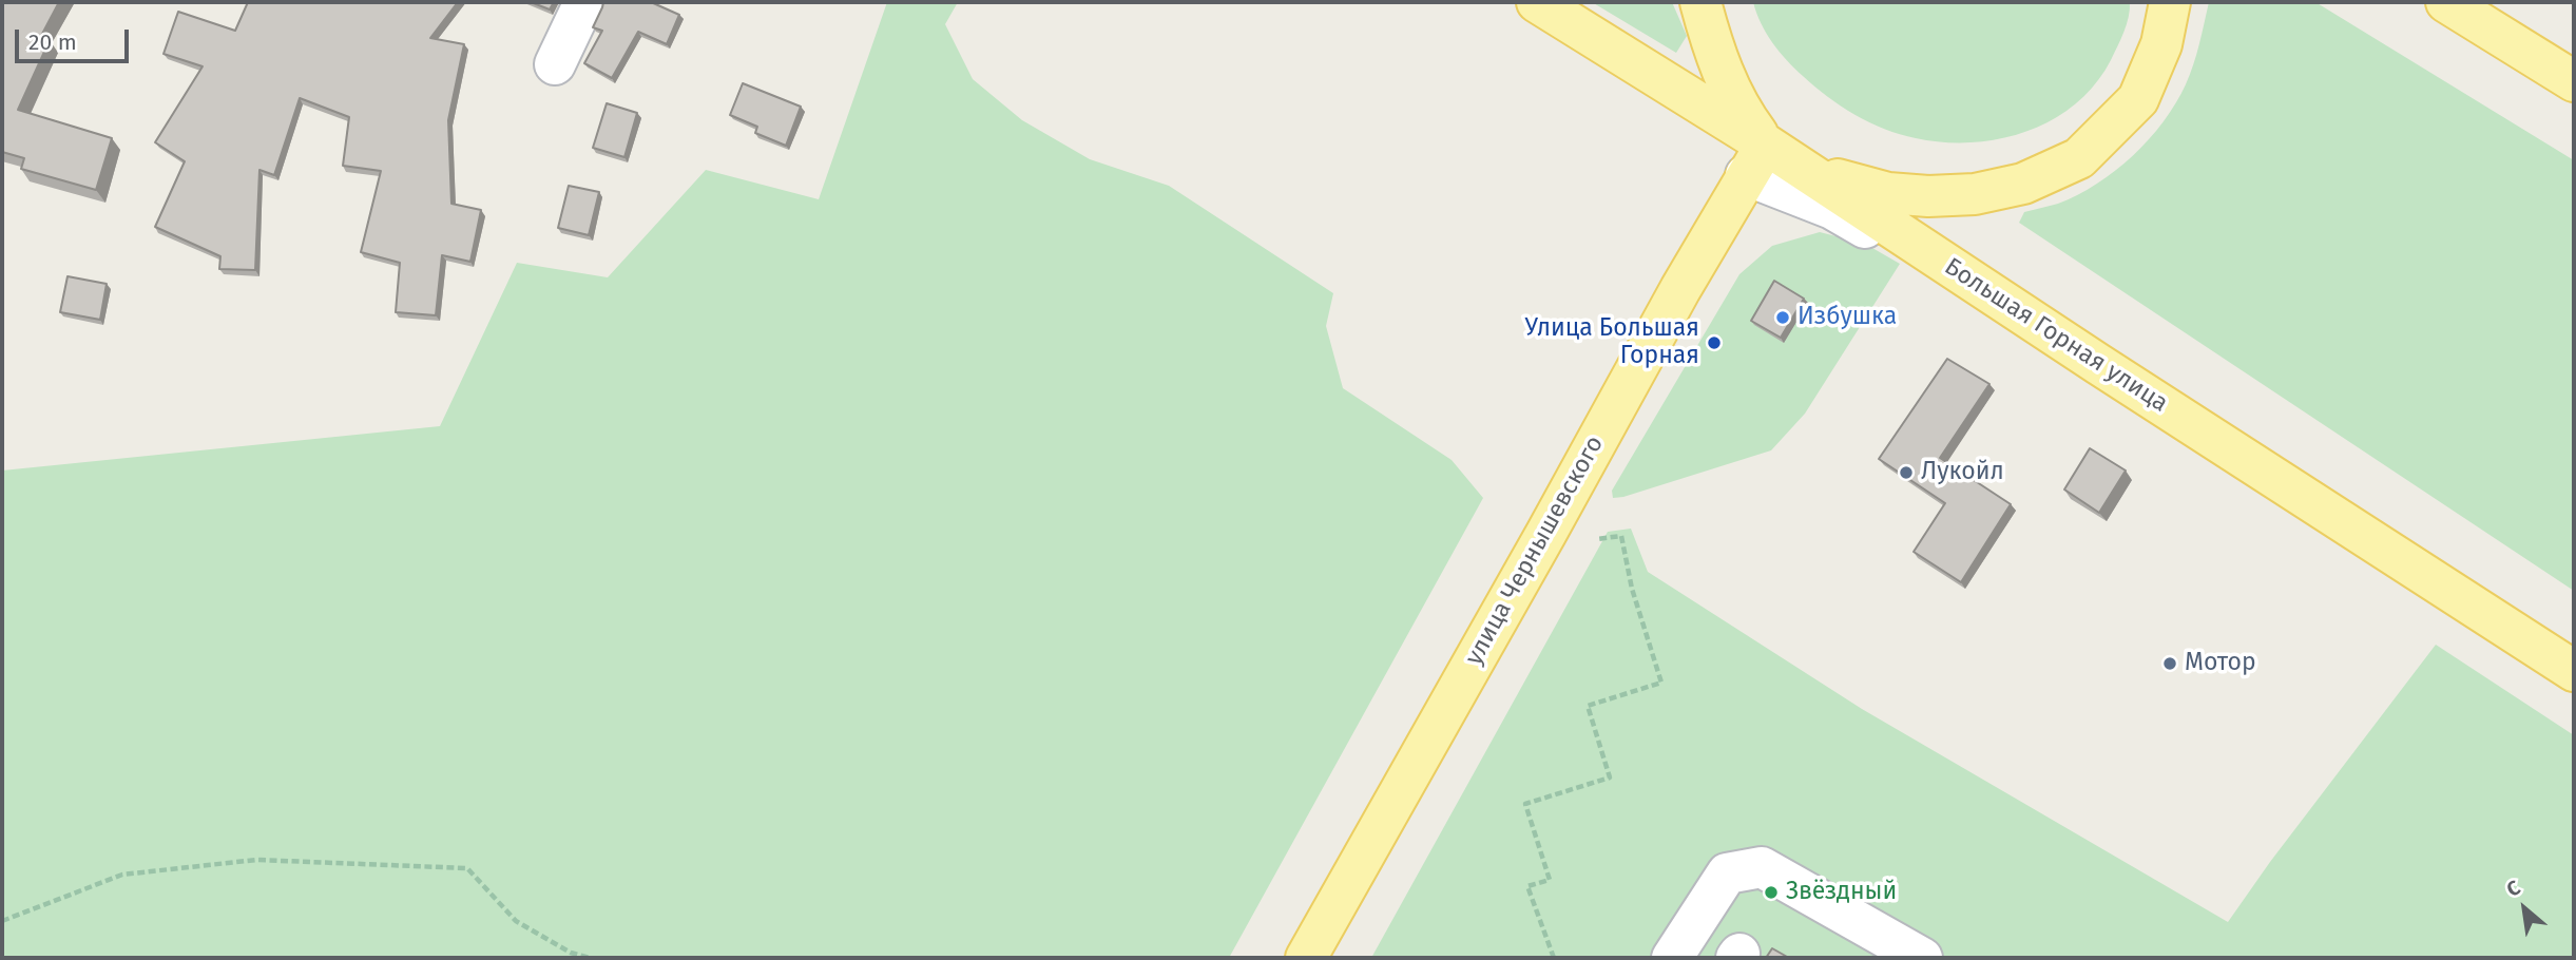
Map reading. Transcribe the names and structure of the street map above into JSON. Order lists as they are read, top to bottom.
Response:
{
  "streets": {
    "main road": ["Большая Горная улица", "улица Чернышевского"]
  },
  "crossings": [
    ["Большая Горная улица", "улица Чернышевского"]
  ],
  "places": [
    "Избушка",
    "Улица Большая Горная",
    "Лукойл",
    "Мотор",
    "Звёздный"
  ],
  "scale_bar": "20 m",
  "north": "top left"
}
